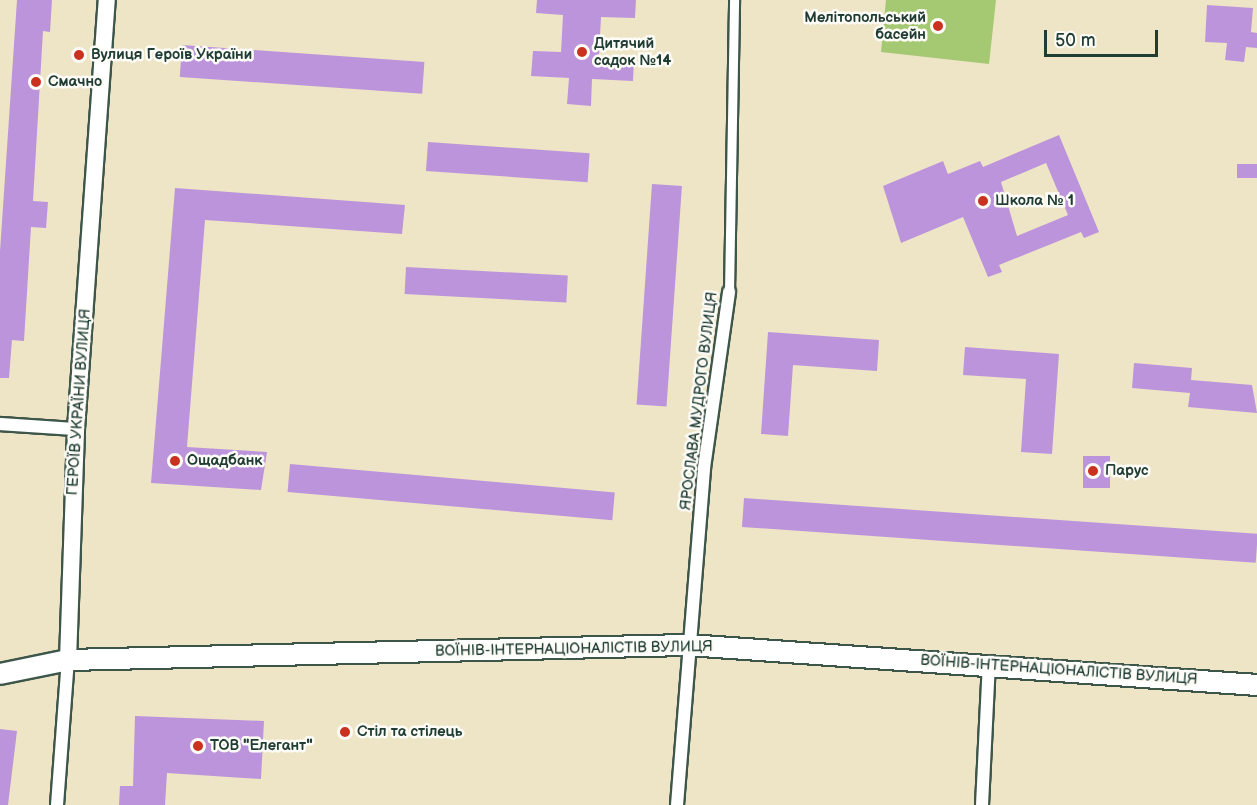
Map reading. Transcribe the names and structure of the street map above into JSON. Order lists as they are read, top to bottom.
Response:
{
  "streets": {
    "highway": ["ВОЇНІВ-ІНТЕРНАЦІОНАЛІСТІВ ВУЛИЦЯ"],
    "main road": ["ГЕРОЇВ УКРАЇНИ ВУЛИЦЯ"],
    "street": ["ЯРОСЛАВА МУДРОГО ВУЛИЦЯ"]
  },
  "crossings": [
    ["ЯРОСЛАВА МУДРОГО ВУЛИЦЯ", "ВОЇНІВ-ІНТЕРНАЦІОНАЛІСТІВ ВУЛИЦЯ"],
    ["ГЕРОЇВ УКРАЇНИ ВУЛИЦЯ", "ВОЇНІВ-ІНТЕРНАЦІОНАЛІСТІВ ВУЛИЦЯ"]
  ],
  "places": [
    "Мелітопольський басейн",
    "Дитячий садок №14",
    "Вулиця Героїв України",
    "Смачно",
    "Школа № 1",
    "Ощадбанк",
    "Парус",
    "Стіл та стілець",
    "ТОВ \"Елегант\""
  ],
  "scale_bar": "50 m"
}
